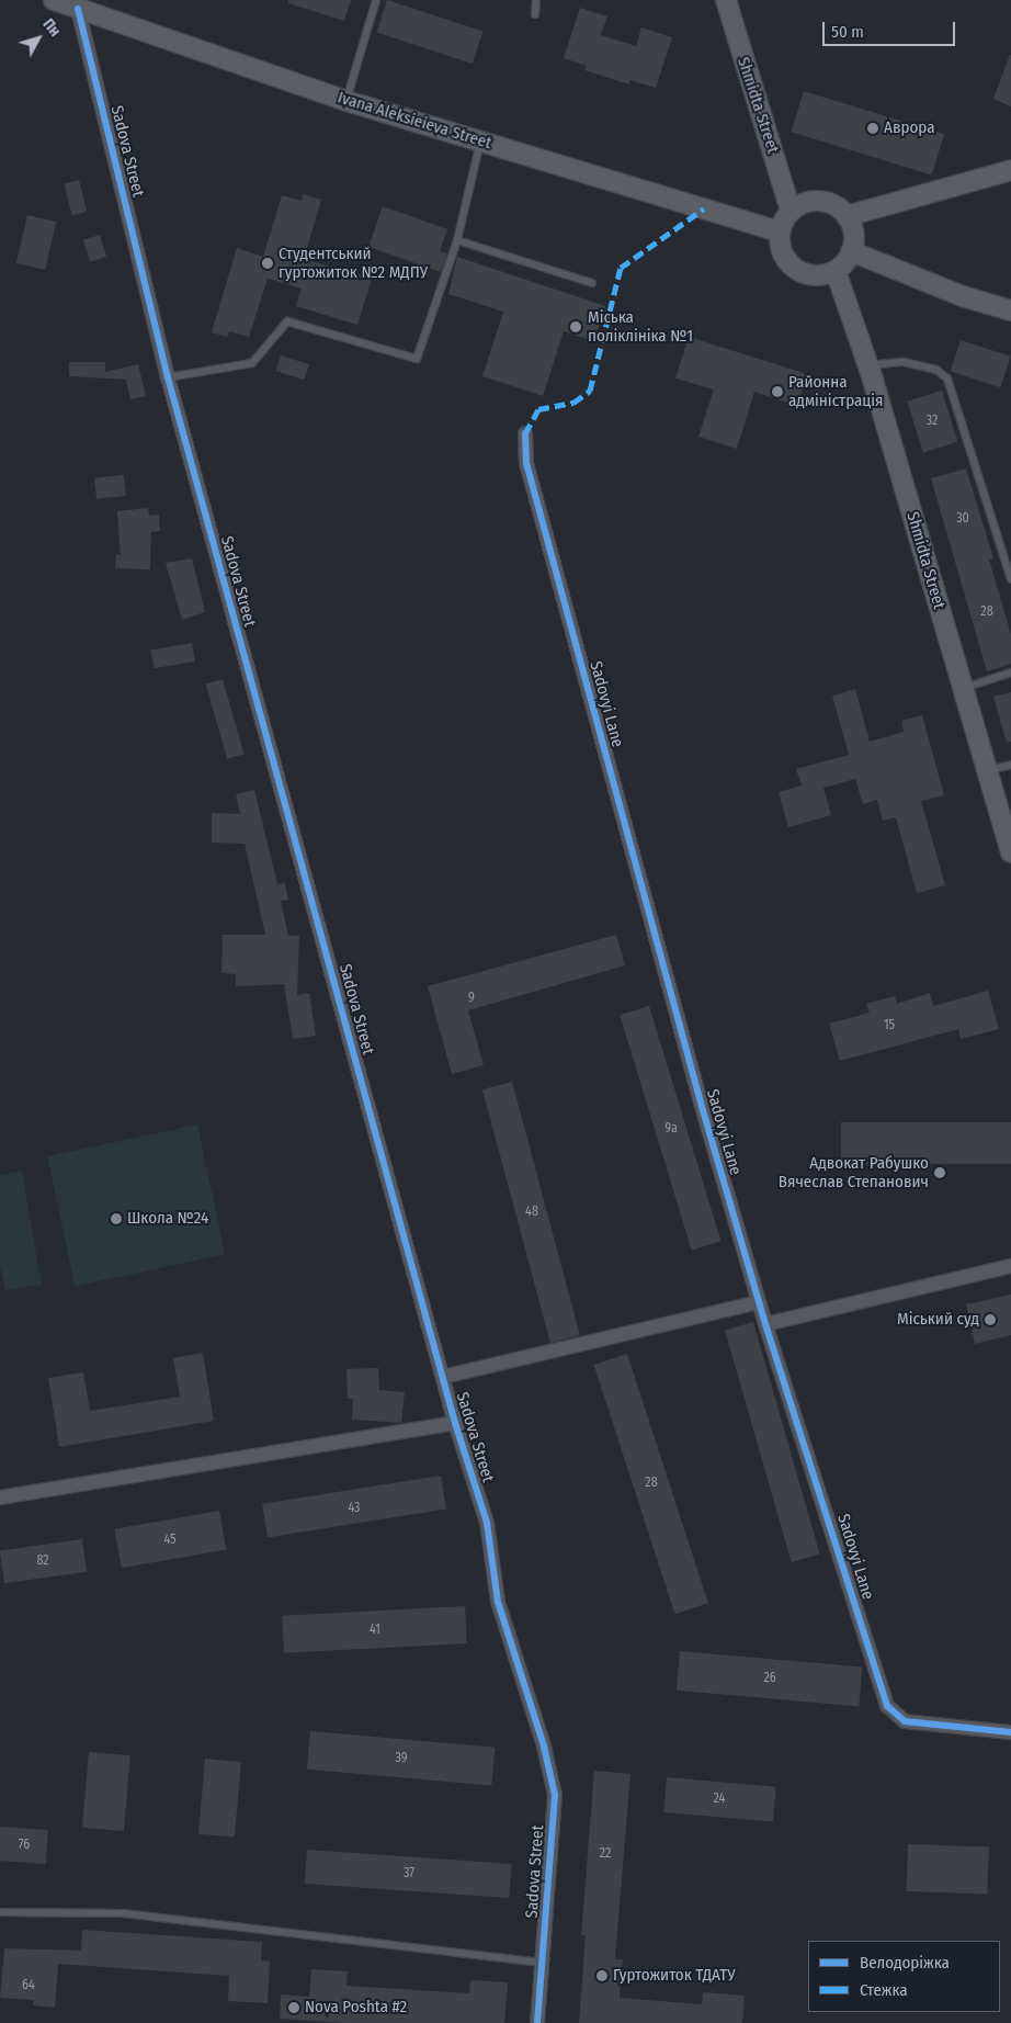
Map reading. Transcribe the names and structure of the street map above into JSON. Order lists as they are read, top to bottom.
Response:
{
  "streets": {
    "street": [
      "Shmidta Street",
      "Ivana Aleksieieva Street",
      "Sadova Street",
      "Sadovyi Lane"
    ]
  },
  "crossings": [
    ["Shmidta Street", "Ivana Aleksieieva Street"],
    ["Ivana Aleksieieva Street", "Sadova Street"]
  ],
  "places": [
    "Аврора",
    "Студентський гуртожиток №2 МДПУ",
    "Міська поліклініка №1",
    "Районна адміністрація",
    "Адвокат Рабушко Вячеслав Степанович",
    "Школа №24",
    "Міський суд",
    "Гуртожиток ТДАТУ",
    "Nova Poshta #2"
  ],
  "house_numbers": [
    "32",
    "30",
    "28",
    "9",
    "15",
    "9а",
    "48",
    "28",
    "43",
    "45",
    "82",
    "41",
    "26",
    "39",
    "24",
    "76",
    "22",
    "37",
    "64"
  ],
  "legend": ["Велодоріжка", "Стежка"],
  "scale_bar": "50 m",
  "north": "top right"
}
